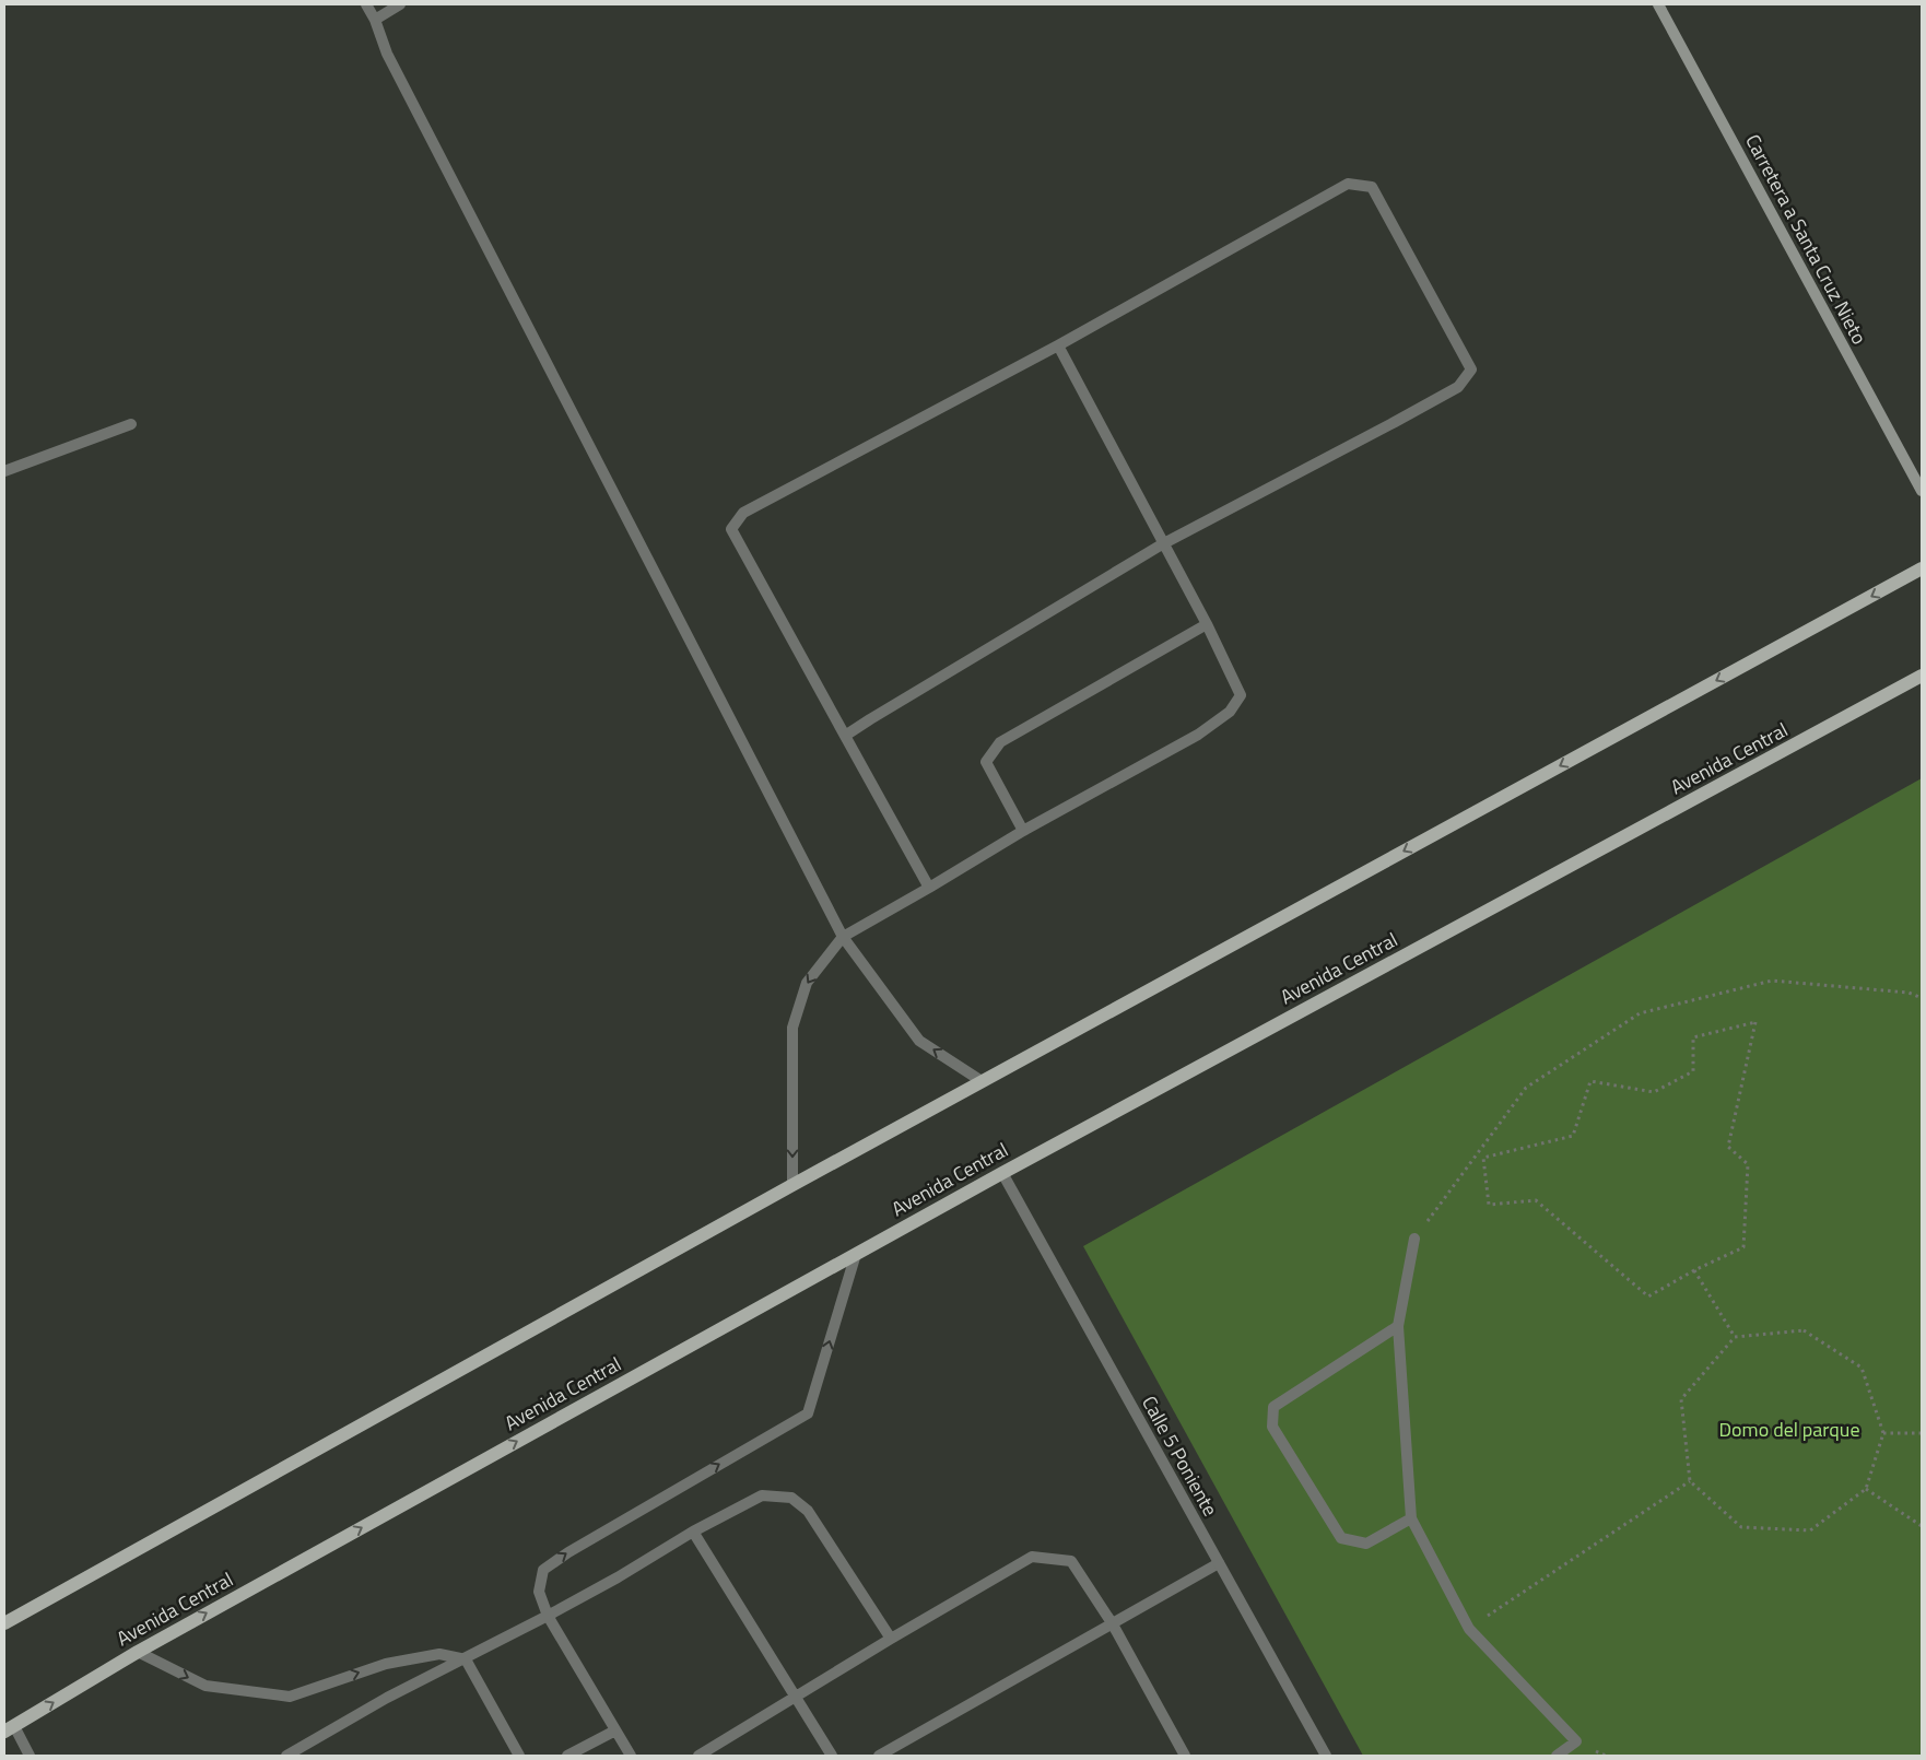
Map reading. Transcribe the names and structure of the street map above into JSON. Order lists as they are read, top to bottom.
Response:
{
  "streets": {
    "main road": ["Avenida Central"],
    "street": ["Carretera a Santa Cruz Nieto", "Calle 5 Poniente"]
  },
  "crossings": [
    ["Avenida Central", "Calle 5 Poniente"]
  ],
  "parks": ["Domo del parque"]
}
